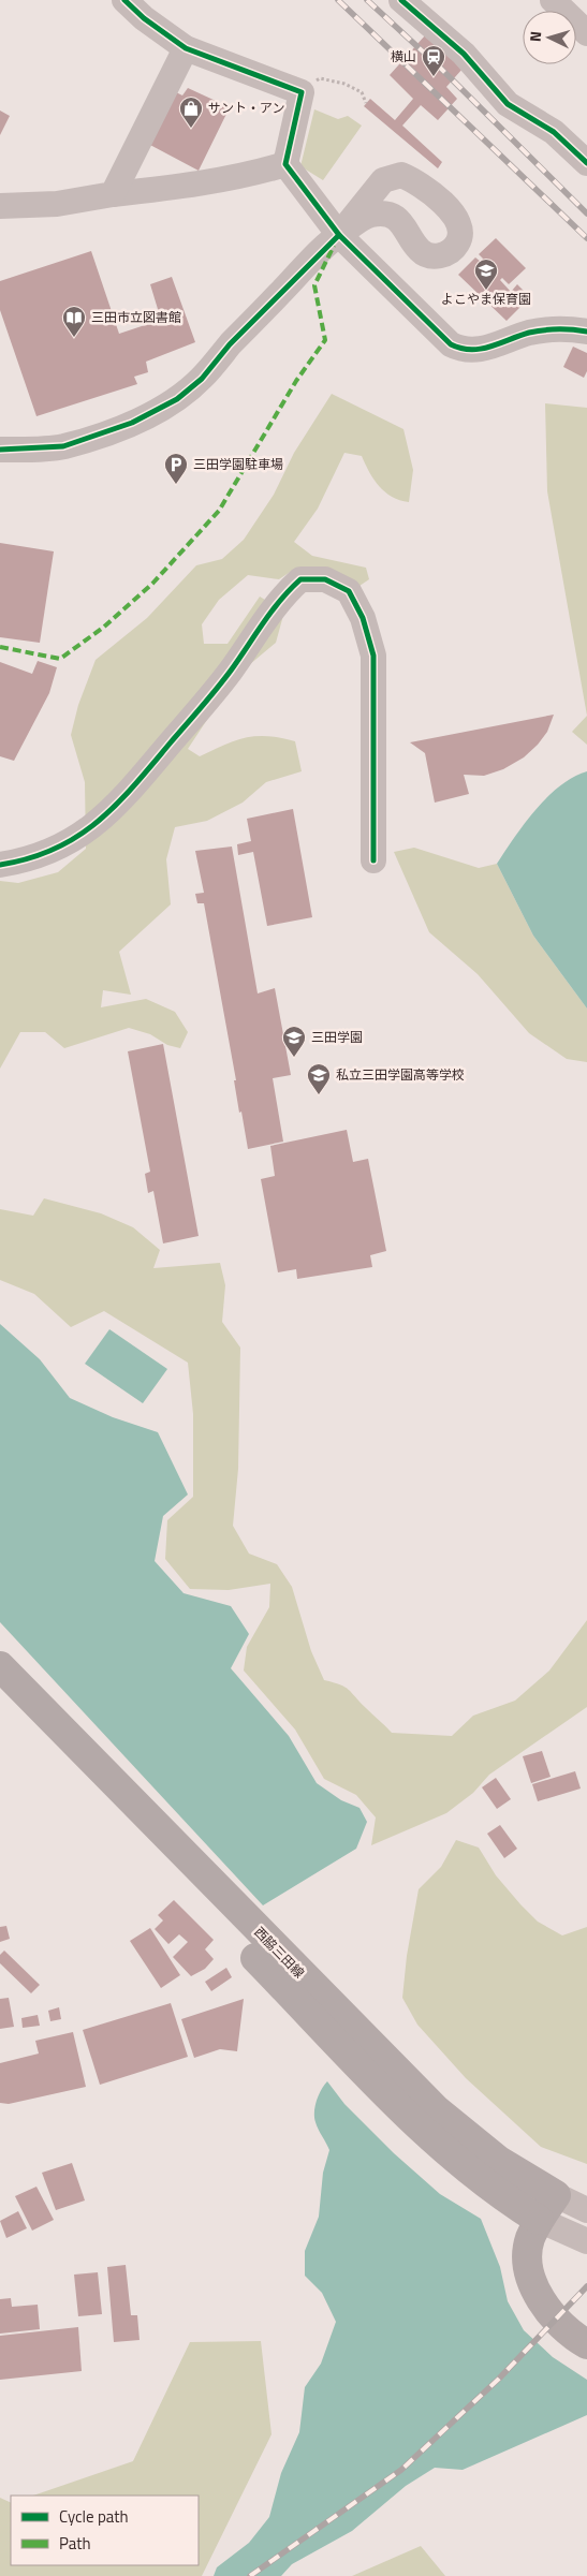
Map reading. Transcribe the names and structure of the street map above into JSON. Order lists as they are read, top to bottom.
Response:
{
  "streets": {
    "main road": ["西脇三田線"]
  },
  "places": {
    "station": ["横山"],
    "shop": ["サント・アン"],
    "school or university": ["よこやま保育園", "三田学園", "私立三田学園高等学校"],
    "library": ["三田市立図書館"],
    "parking": ["三田学園駐車場"]
  },
  "legend": ["Cycle path", "Path"],
  "north": "left"
}
